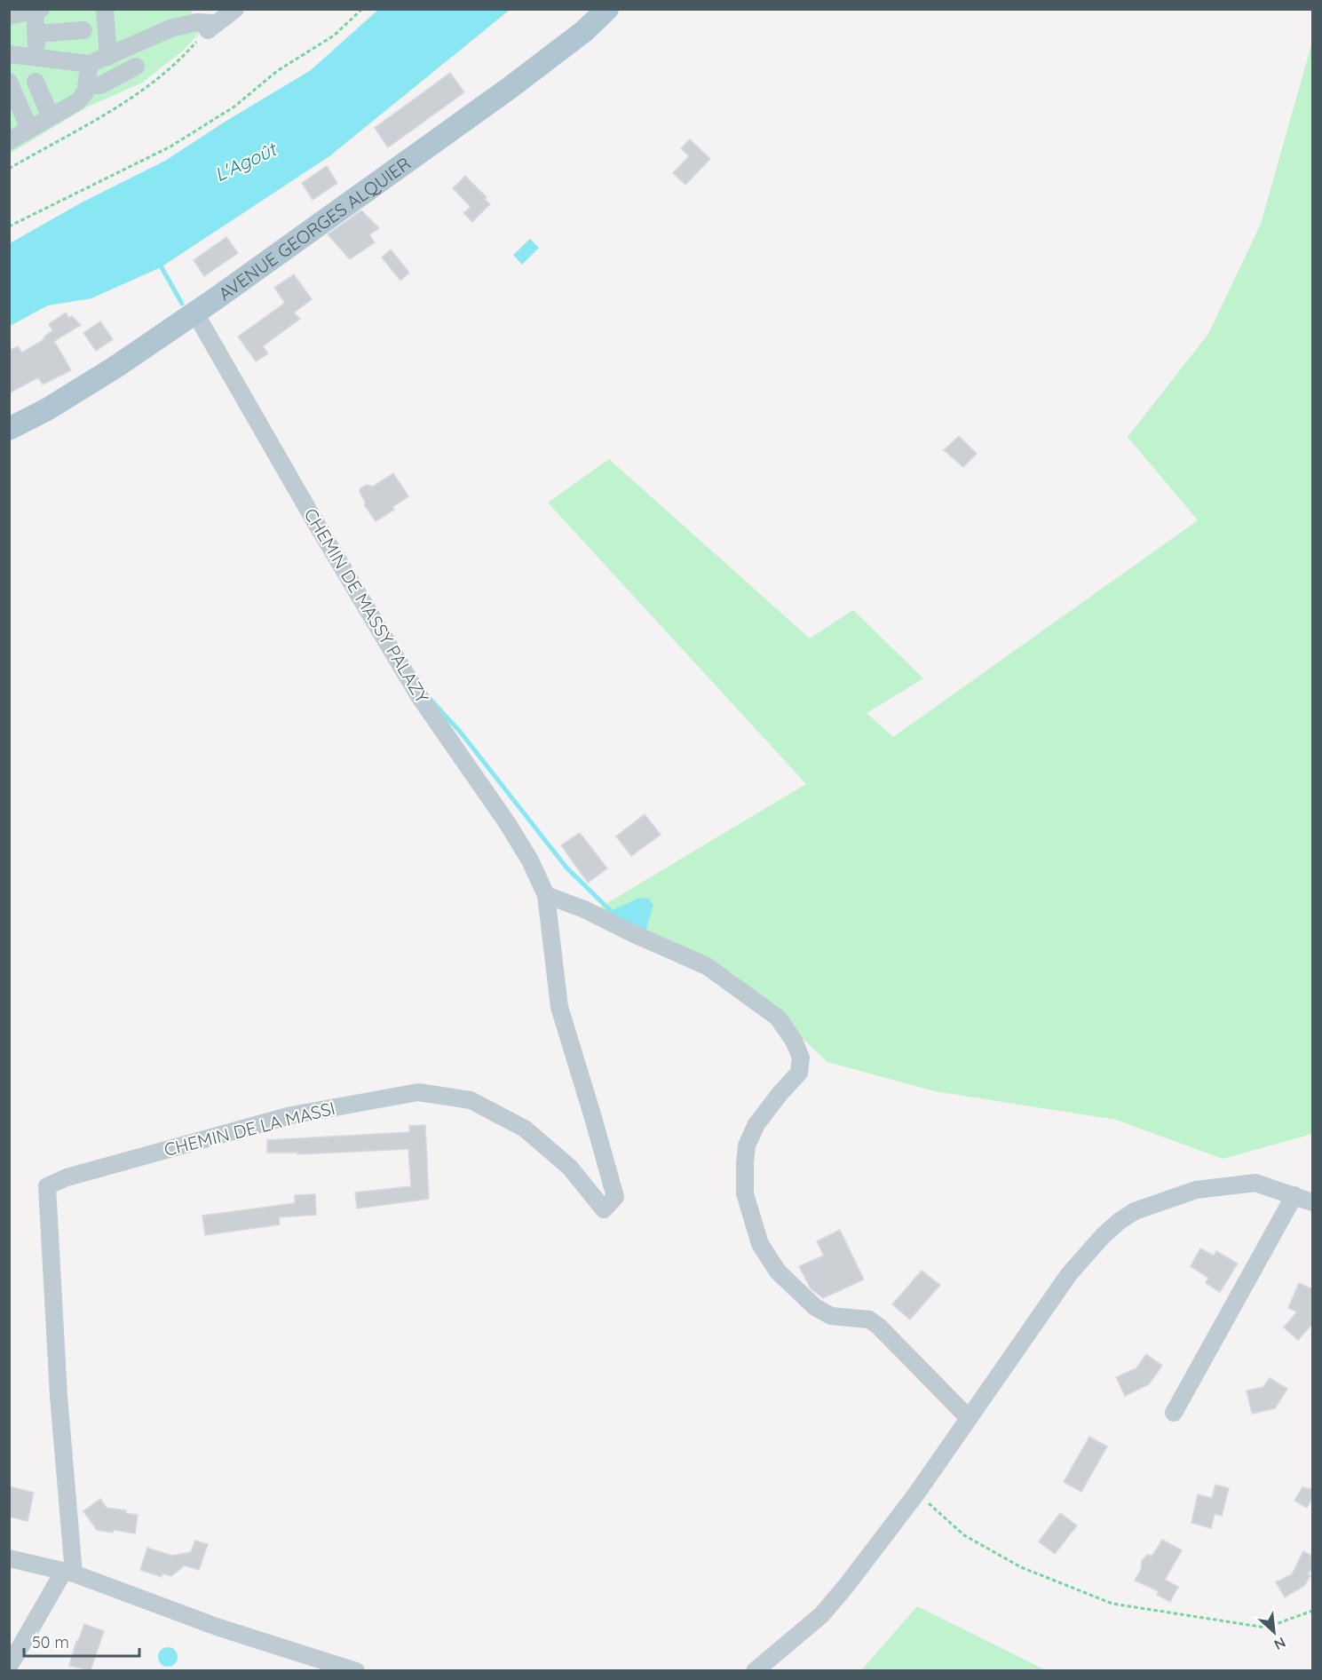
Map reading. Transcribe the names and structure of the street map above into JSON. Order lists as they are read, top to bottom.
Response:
{
  "streets": {
    "main road": ["AVENUE GEORGES ALQUIER"],
    "street": ["CHEMIN DE MASSY PALAZY", "CHEMIN DE LA MASSI"]
  },
  "crossings": [
    ["AVENUE GEORGES ALQUIER", "CHEMIN DE MASSY PALAZY"],
    ["CHEMIN DE MASSY PALAZY", "CHEMIN DE LA MASSI"]
  ],
  "water": ["L'Agoût"],
  "scale_bar": "50 m",
  "north": "bottom right"
}
